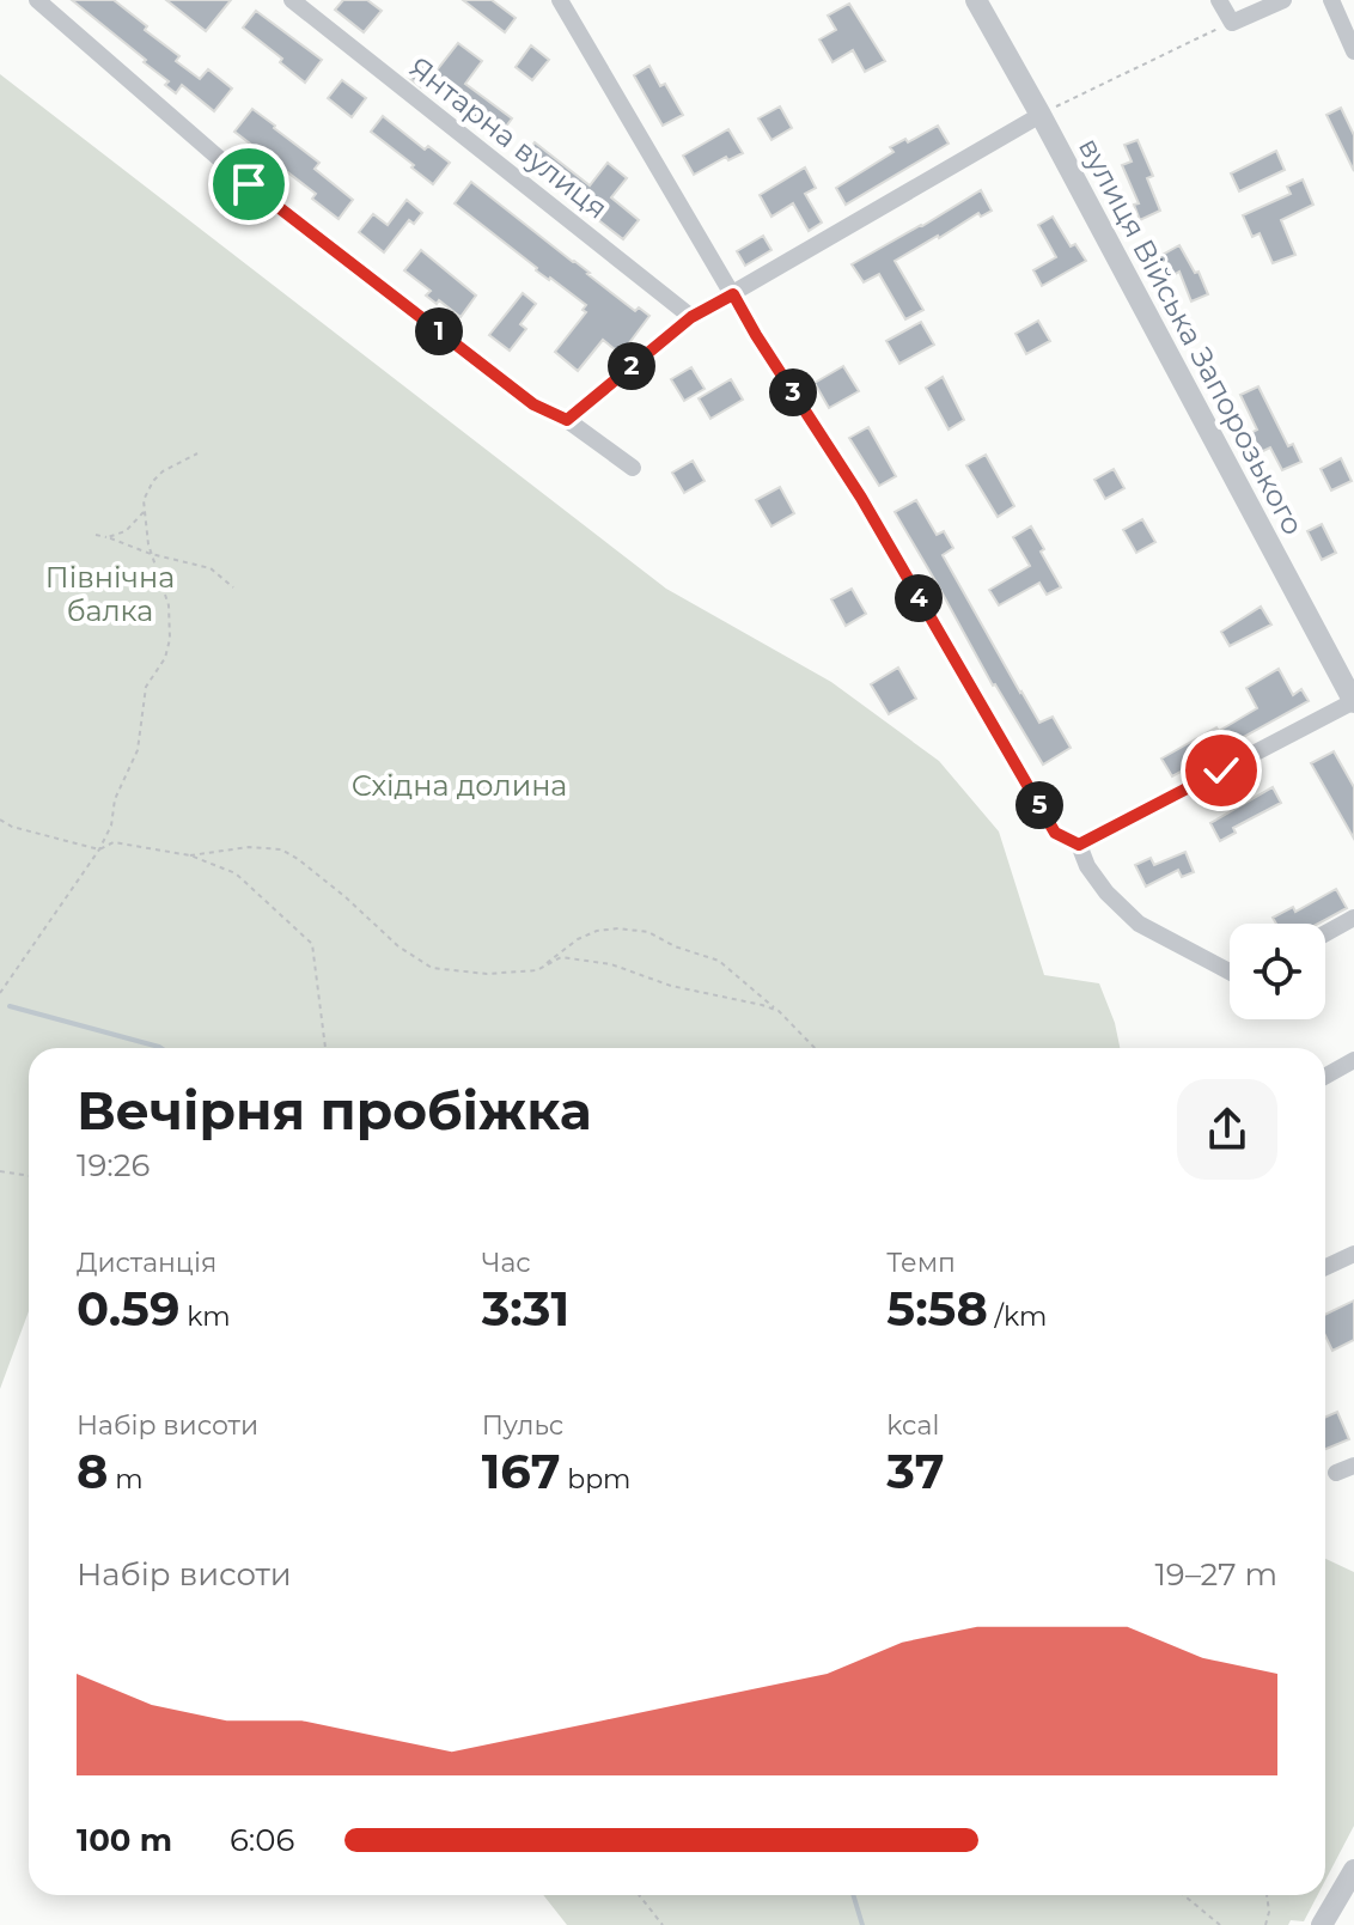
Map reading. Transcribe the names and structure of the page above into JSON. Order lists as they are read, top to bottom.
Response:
{
  "streets": {
    "street": ["Янтарна вулиця", "вулиця Війська Запорозького"]
  },
  "parks": ["Північна балка", "Східна долина"],
  "page": {
    "pins": [
      "1",
      "2",
      "3",
      "4",
      "5"
    ],
    "heading": ["Вечірня пробіжка", "19:26"],
    "stats": [
      ["Дистанція", "0.59 km"],
      ["Час", "3:31"],
      ["Темп", "5:58 /km"],
      ["Набір висоти", "8 m"],
      ["Пульс", "167 bpm"],
      ["kcal", "37"]
    ],
    "chart": ["Набір висоти", "19–27 m"],
    "list": [
      {
        "name": "100 m",
        "note": "6:06"
      }
    ]
  }
}
